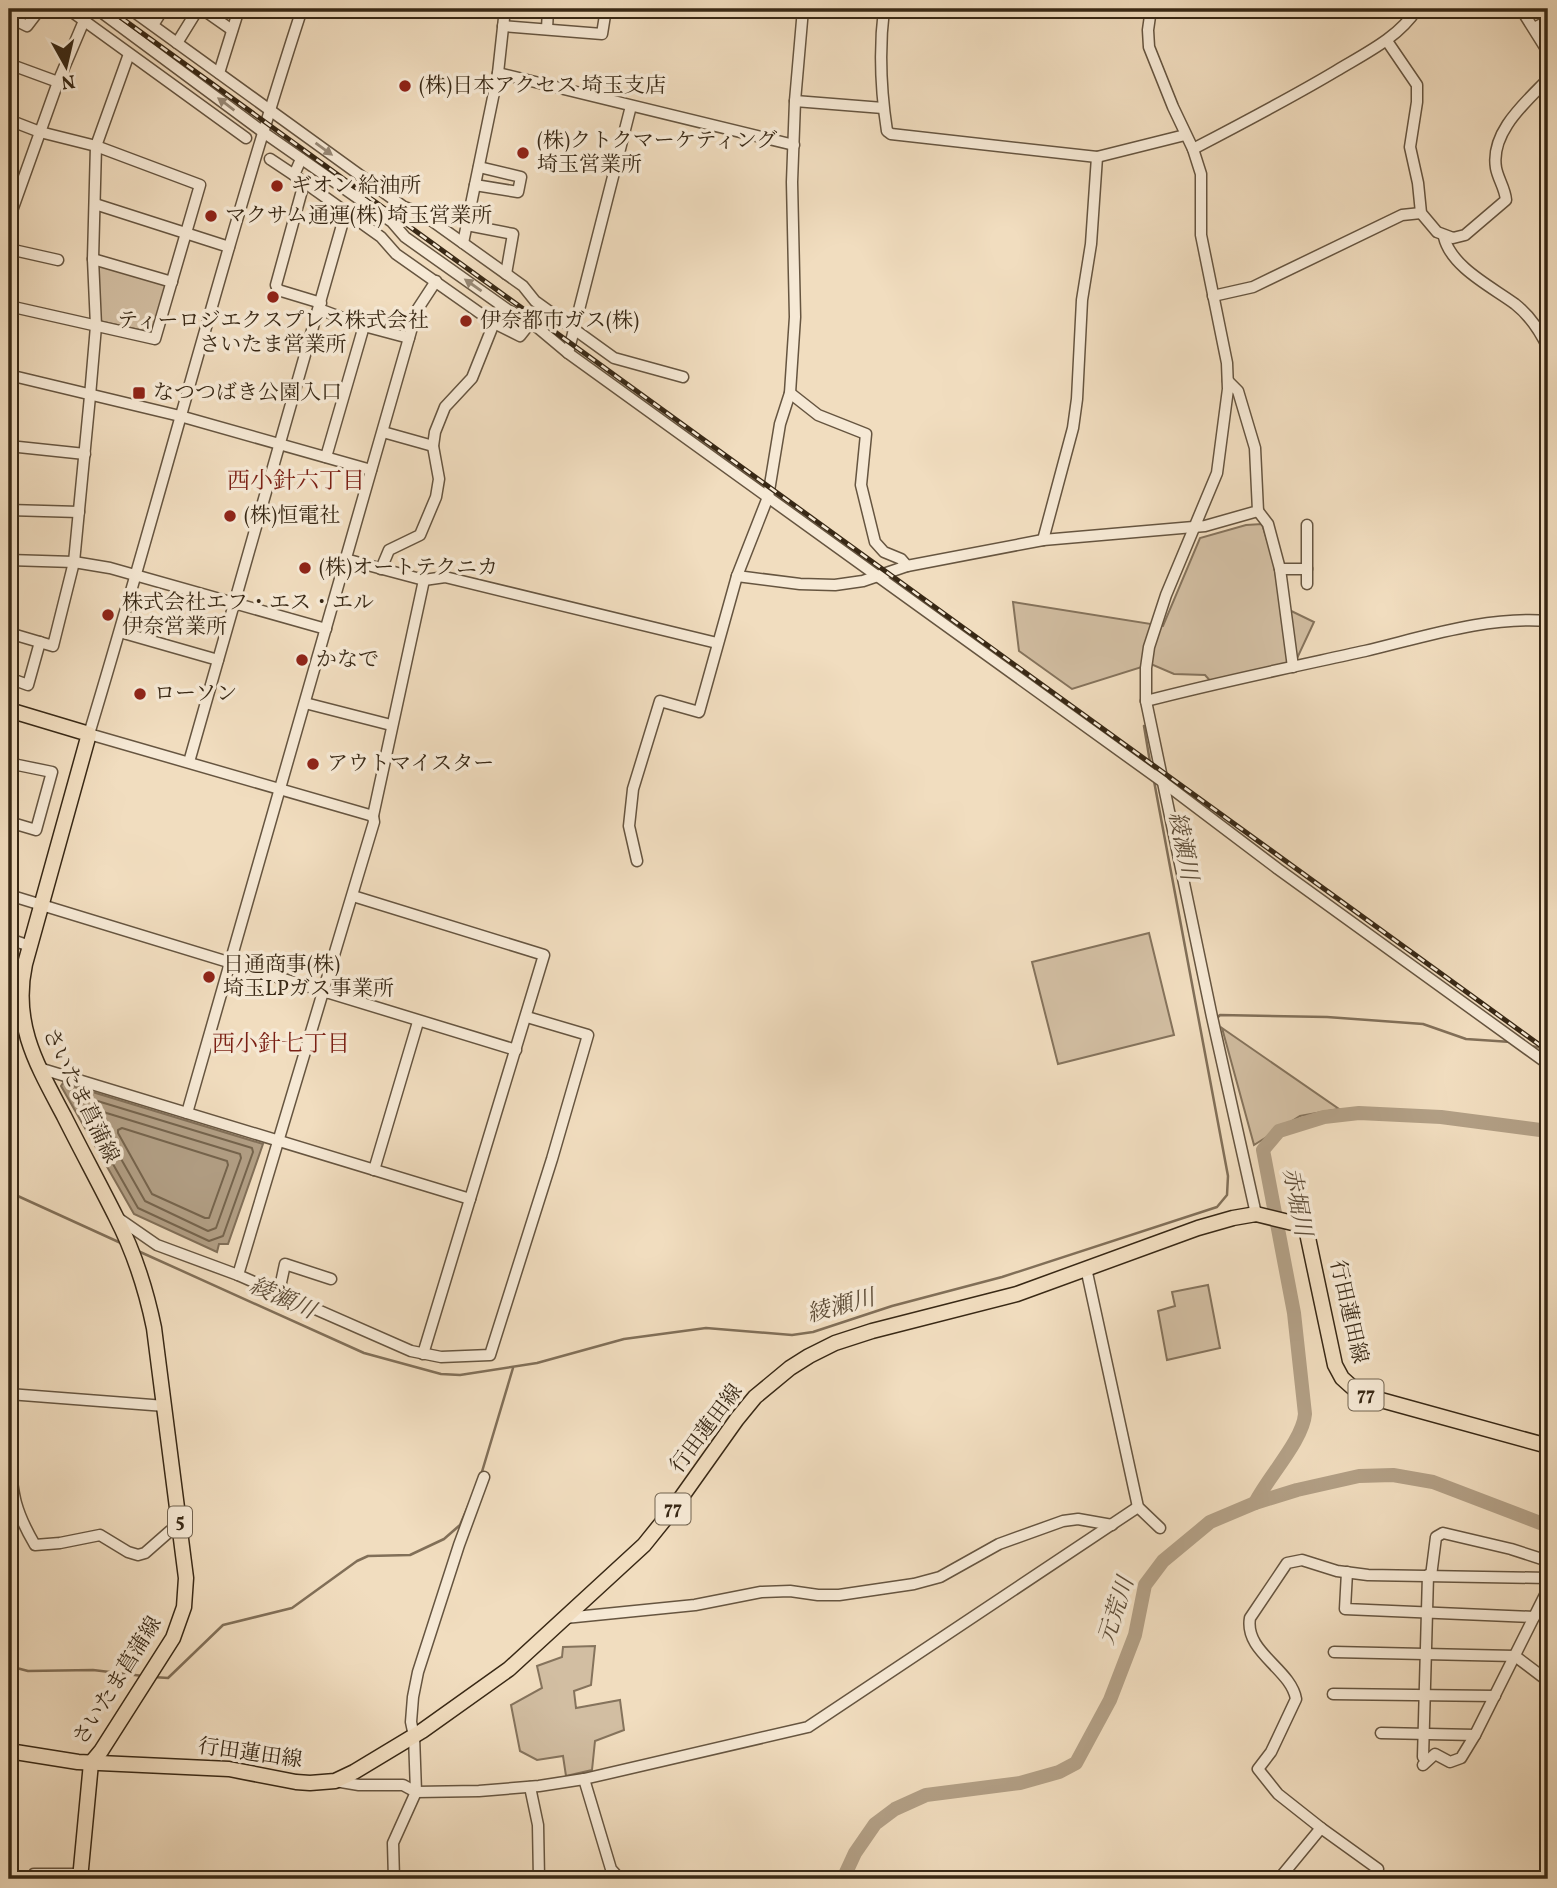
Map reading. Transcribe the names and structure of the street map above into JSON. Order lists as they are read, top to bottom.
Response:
{
  "streets": {
    "main road": [
      "さいたま菖蒲線",
      "行田蓮田線",
      "77",
      "5"
    ]
  },
  "crossings": [
    ["さいたま菖蒲線", "行田蓮田線"]
  ],
  "districts": ["西小針六丁目", "西小針七丁目"],
  "water": ["綾瀬川", "赤堀川", "元荒川"],
  "places": {
    "other": [
      "(株)日本アクセス 埼玉支店",
      "(株)クトクマーケティング 埼玉営業所",
      "ギオン 給油所",
      "マクサム通運(株) 埼玉営業所",
      "ティーロジエクスプレス株式会社 さいたま営業所",
      "伊奈都市ガス(株)",
      "(株)恒電社",
      "(株)オートテクニカ",
      "株式会社エフ・エス・エル 伊奈営業所",
      "かなで",
      "ローソン",
      "アウトマイスター",
      "日通商事(株) 埼玉LPガス事業所"
    ],
    "transit": ["なつつばき公園入口"]
  },
  "north": "bottom"
}
